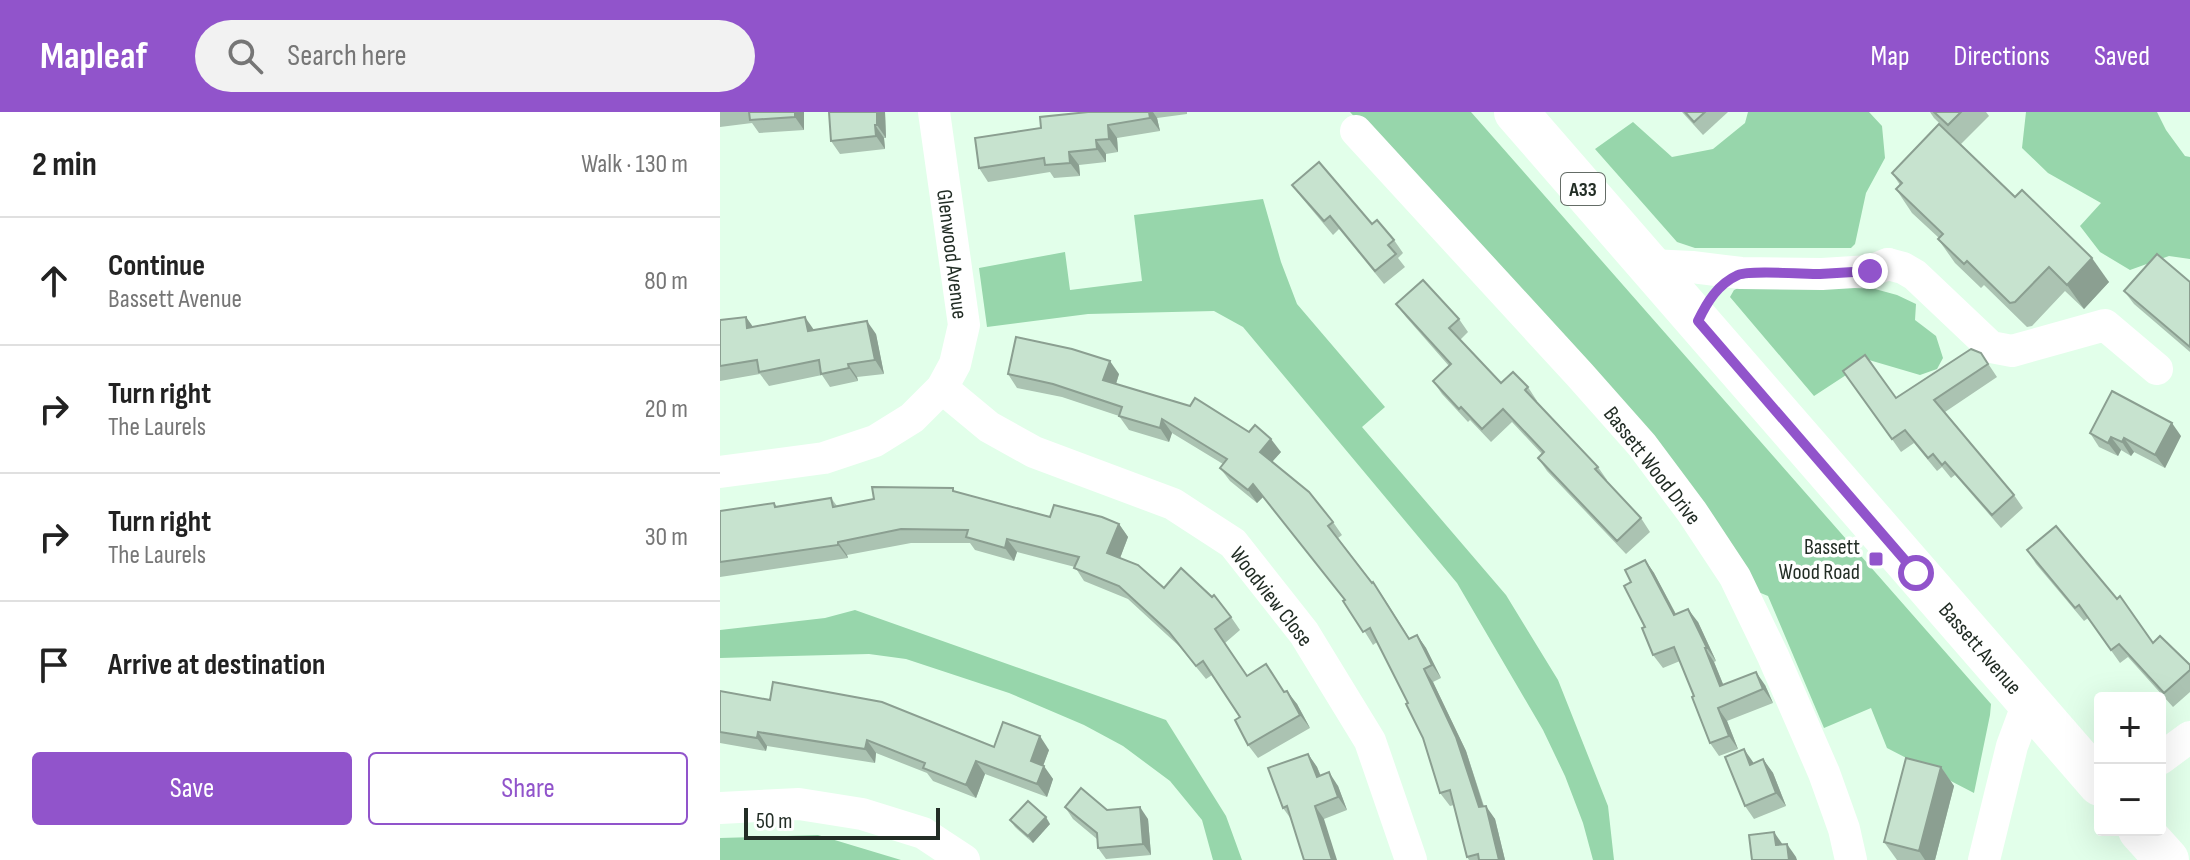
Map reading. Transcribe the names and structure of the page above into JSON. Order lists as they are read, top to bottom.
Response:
{
  "streets": {
    "main road": ["A33", "Bassett Avenue"],
    "street": ["Glenwood Avenue", "Bassett Wood Drive", "Woodview Close"]
  },
  "crossings": [
    ["Glenwood Avenue", "Woodview Close"]
  ],
  "places": {
    "transit": ["Bassett Wood Road"]
  },
  "scale_bar": "50 m",
  "page": {
    "header": "Mapleaf",
    "search": "Search here",
    "nav": ["Map", "Directions", "Saved"],
    "heading": ["2 min", "Walk · 130 m"],
    "list": [
      ["Continue", "Bassett Avenue", "80 m"],
      ["Turn right", "The Laurels", "20 m"],
      ["Turn right", "The Laurels", "30 m"],
      "Arrive at destination"
    ],
    "map_buttons": ["+", "−"],
    "buttons": ["Save", "Share"],
    "scale": "50 m"
  }
}
